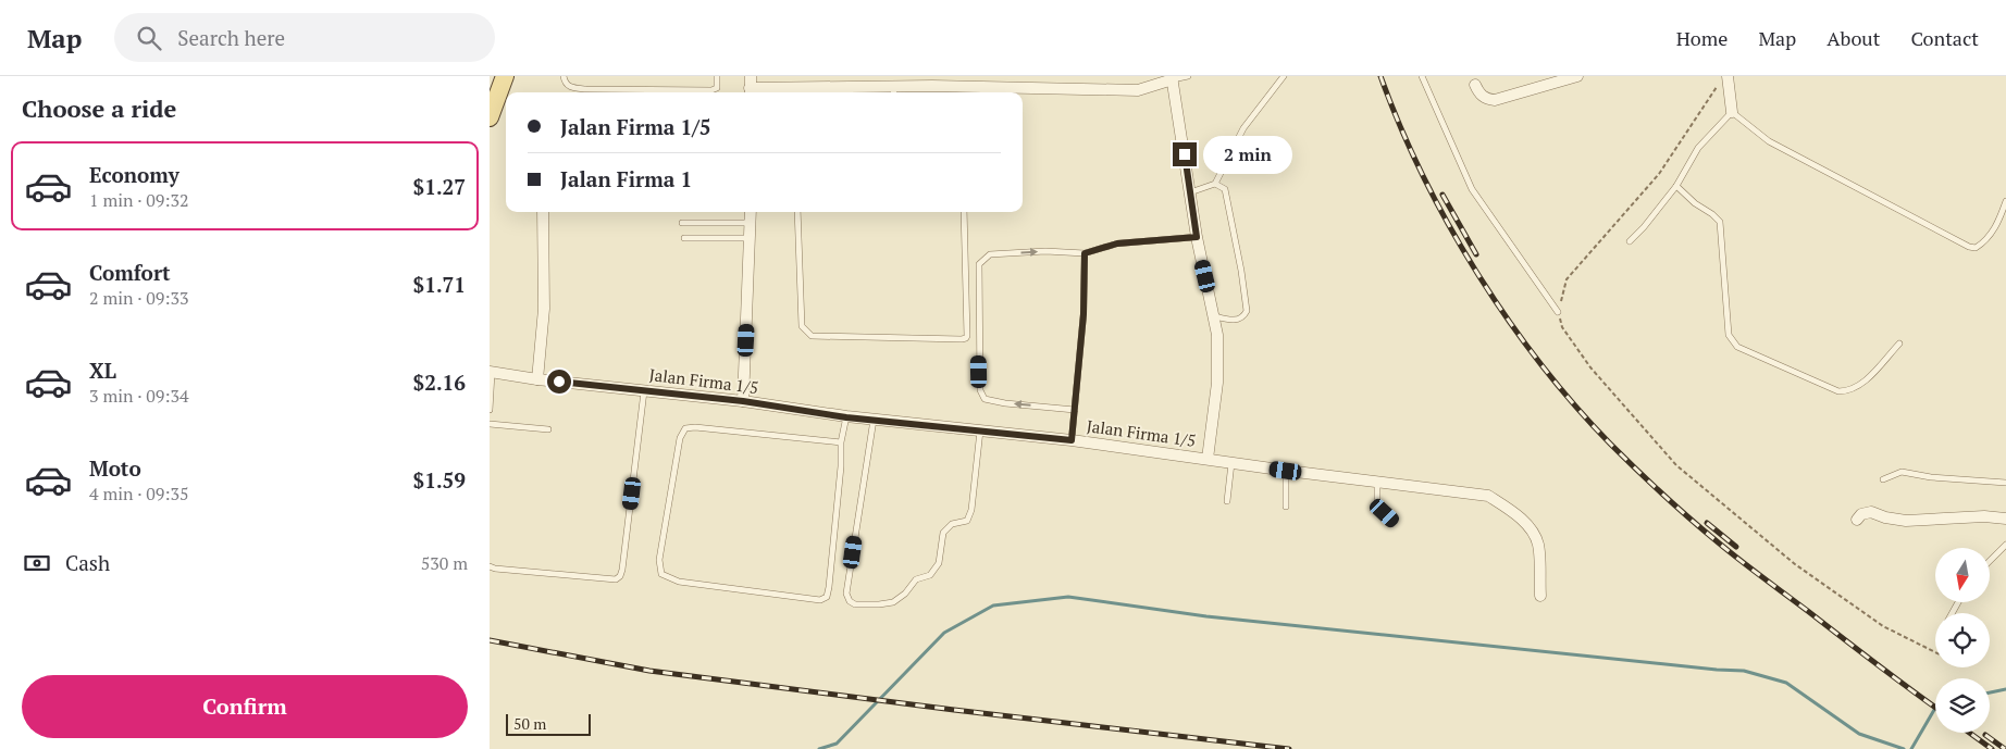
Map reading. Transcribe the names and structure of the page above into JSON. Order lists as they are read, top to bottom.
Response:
{
  "streets": {
    "street": ["Jalan Firma 1/5"]
  },
  "scale_bar": "50 m",
  "north": "bottom",
  "page": {
    "header": "Map",
    "search": "Search here",
    "nav": [
      "Home",
      "Map",
      "About",
      "Contact"
    ],
    "heading": "Choose a ride",
    "banner": ["Jalan Firma 1/5", "Jalan Firma 1"],
    "bubble": "2 min",
    "list": [
      {
        "name": "Economy",
        "note": "1 min · 09:32",
        "value": "$1.27"
      },
      {
        "name": "Comfort",
        "note": "2 min · 09:33",
        "value": "$1.71"
      },
      {
        "name": "XL",
        "note": "3 min · 09:34",
        "value": "$2.16"
      },
      {
        "name": "Moto",
        "note": "4 min · 09:35",
        "value": "$1.59"
      }
    ],
    "pay": ["Cash", "530 m"],
    "buttons": "Confirm",
    "scale": "50 m"
  }
}
